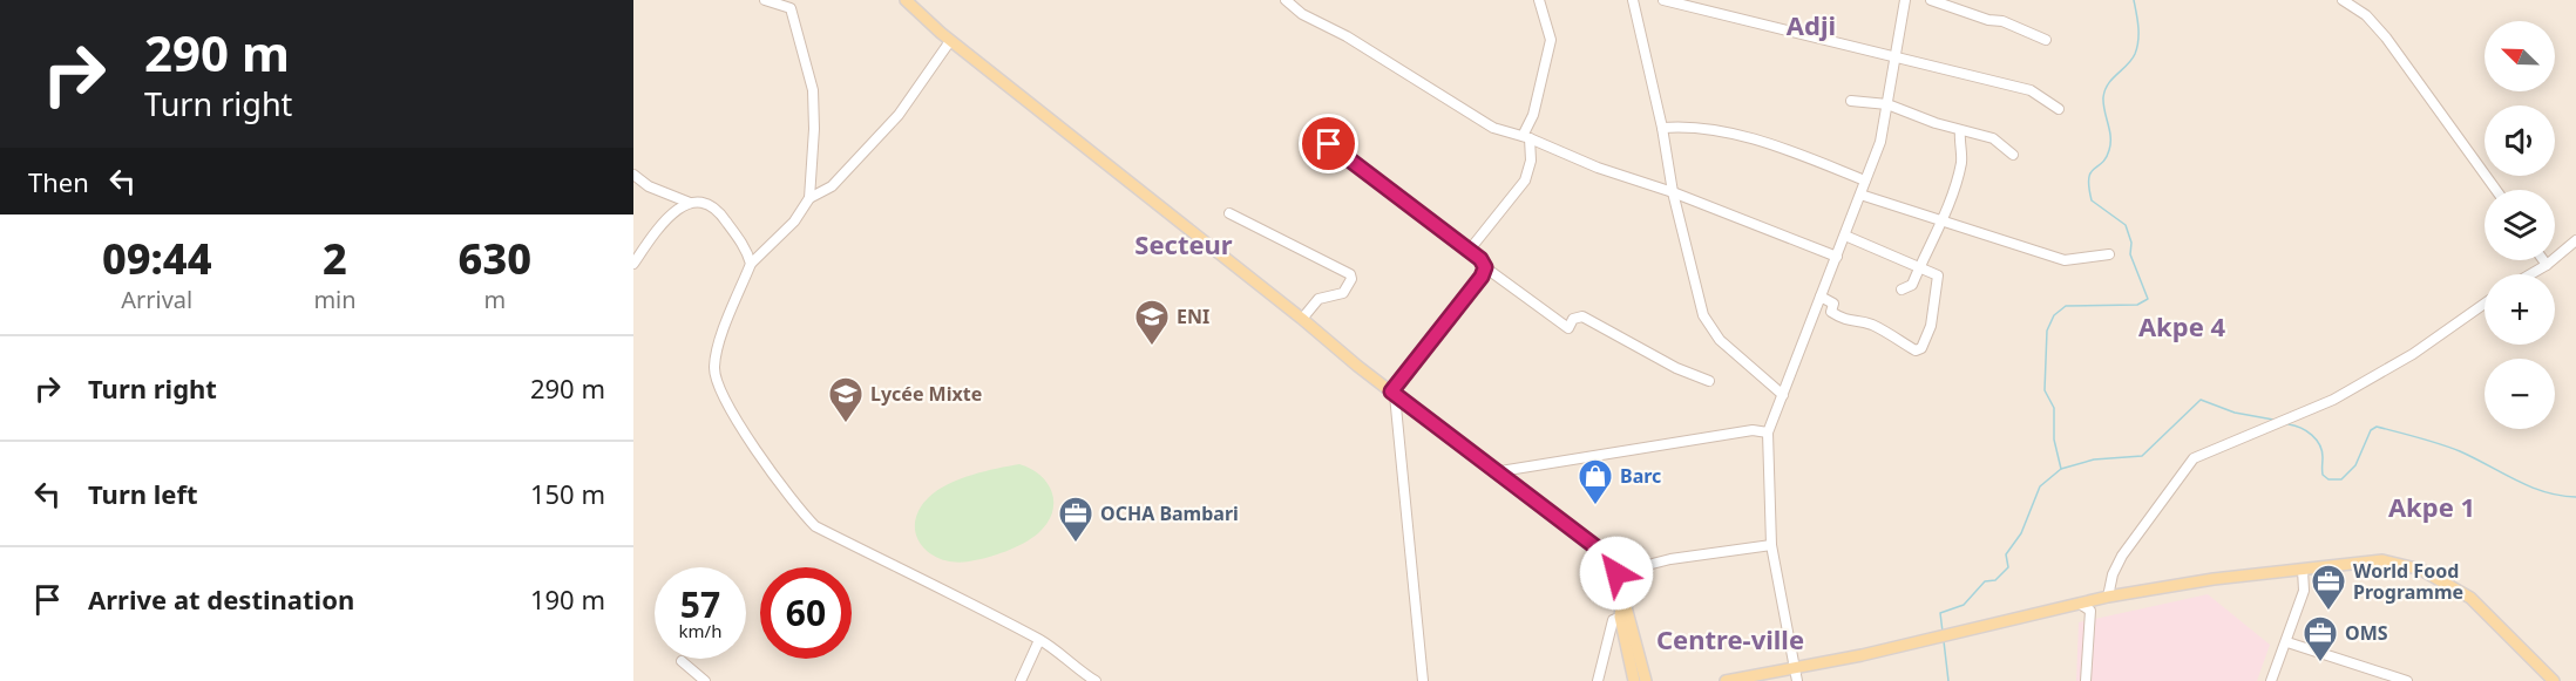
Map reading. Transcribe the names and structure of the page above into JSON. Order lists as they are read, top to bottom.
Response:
{
  "districts": [
    "Adji",
    "Secteur",
    "Akpe 4",
    "Akpe 1",
    "Centre-ville"
  ],
  "places": {
    "school or university": ["ENI", "Lycée Mixte"],
    "shop": ["Barc"],
    "office": ["OCHA Bambari", "World Food Programme", "OMS"]
  },
  "north": "top left",
  "page": {
    "turn": ["290 m", "Turn right"],
    "map_buttons": ["+", "−"],
    "then": "Then",
    "eta": [
      "09:44",
      "Arrival",
      "2",
      "min",
      "630",
      "m"
    ],
    "list": [
      {
        "name": "Turn right",
        "value": "290 m"
      },
      {
        "name": "Turn left",
        "value": "150 m"
      },
      {
        "name": "Arrive at destination",
        "value": "190 m"
      }
    ],
    "speed": "57 km/h",
    "limit": "60"
  }
}
